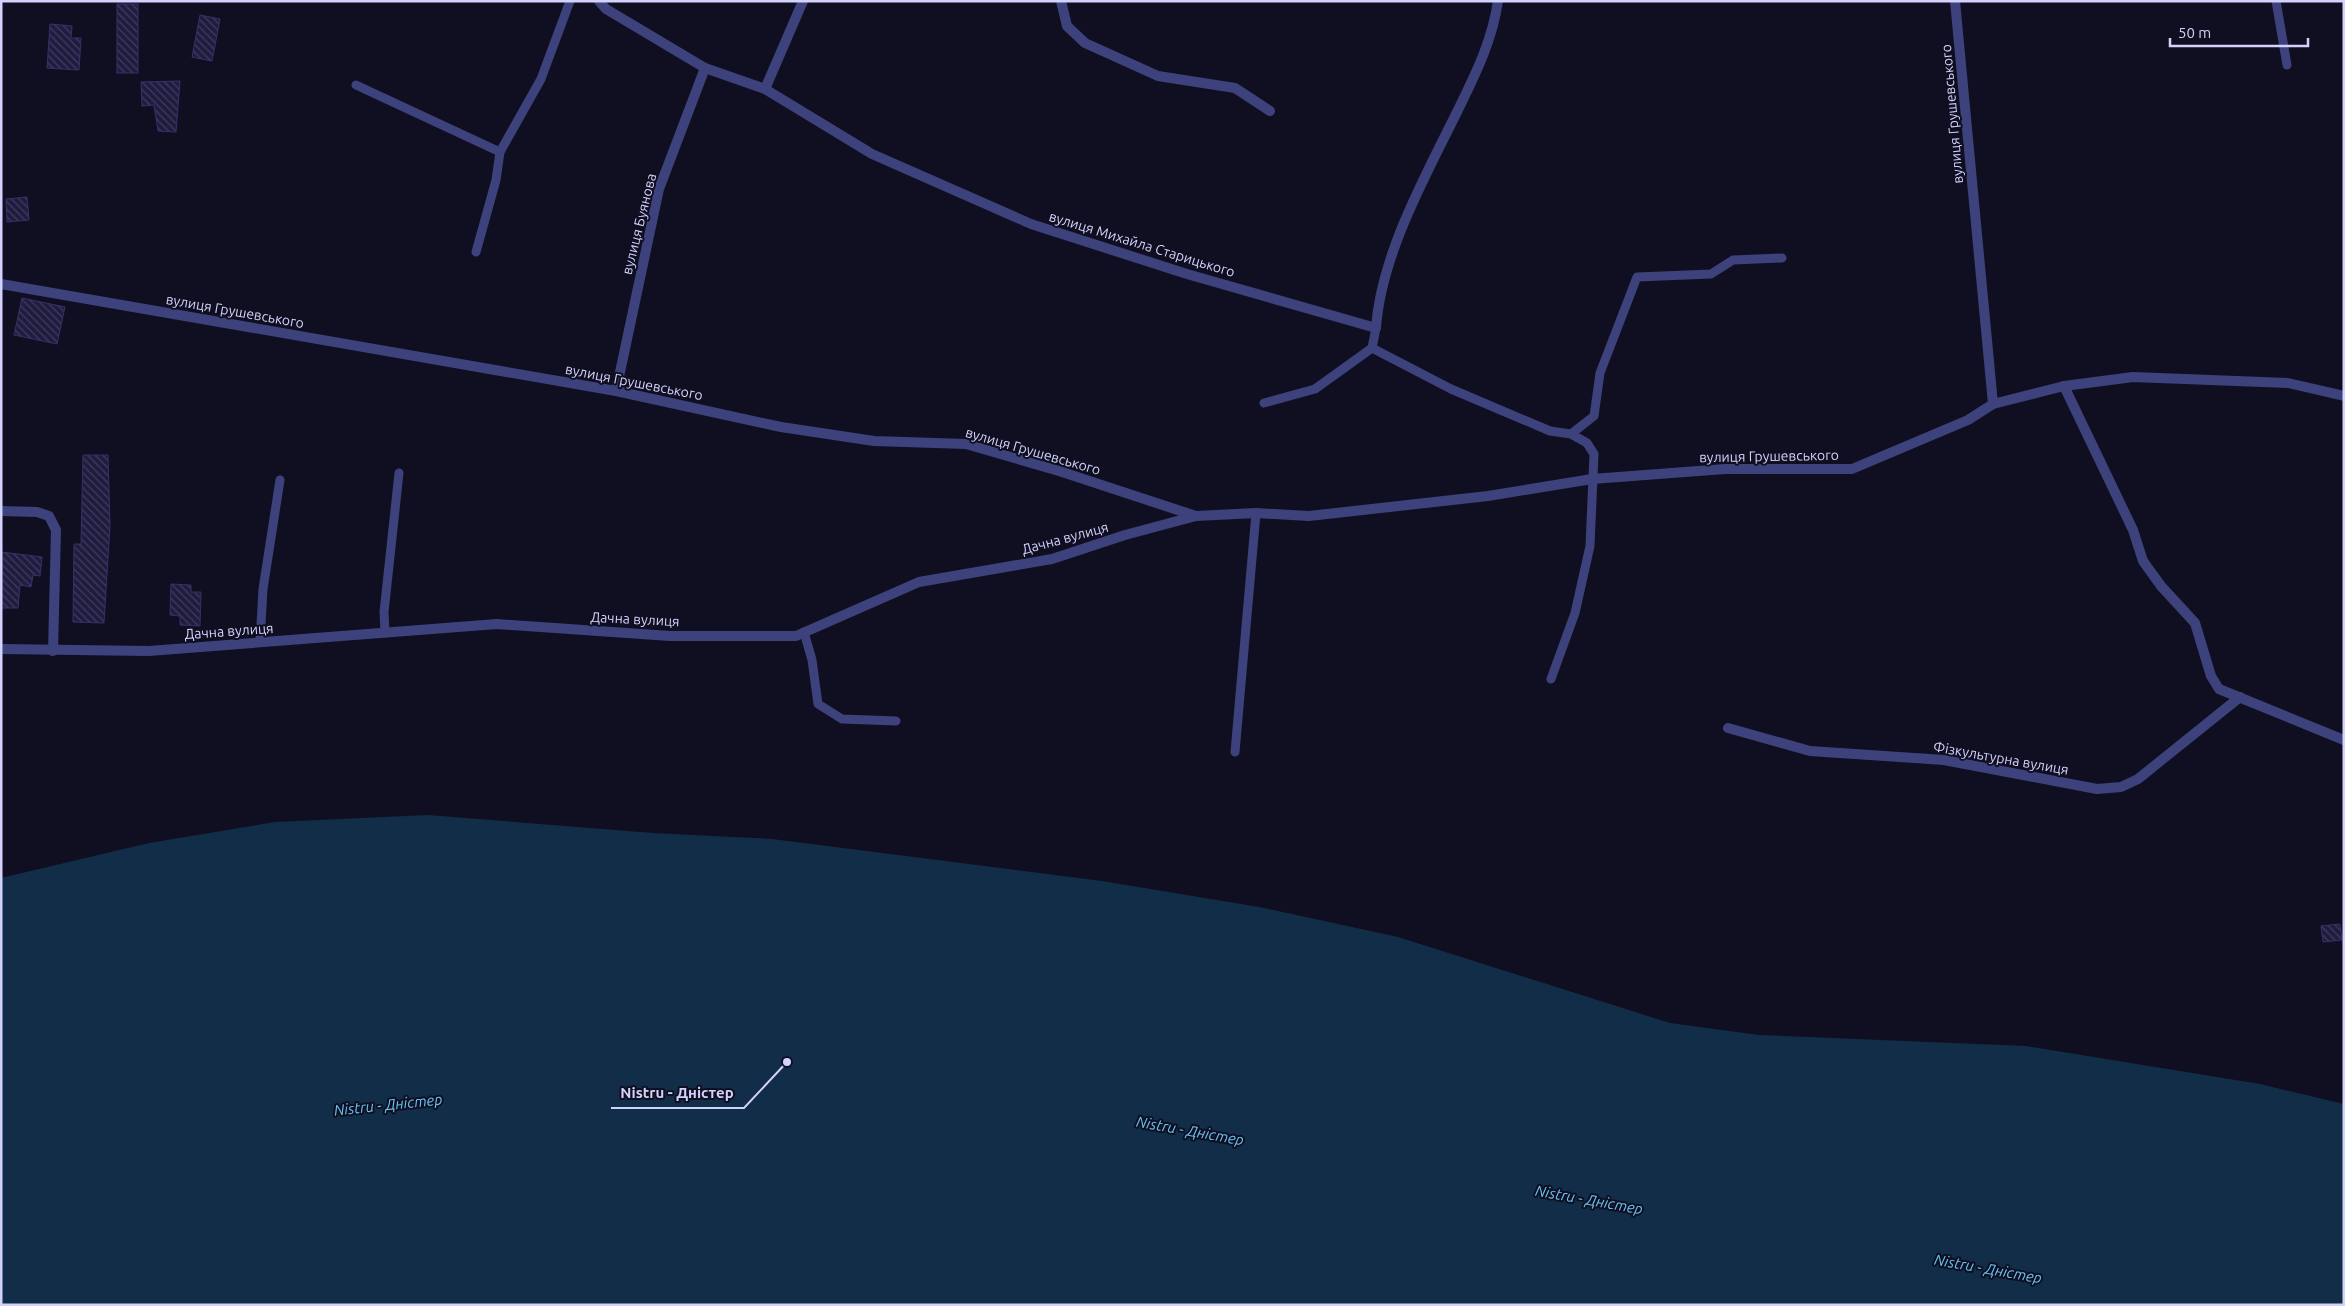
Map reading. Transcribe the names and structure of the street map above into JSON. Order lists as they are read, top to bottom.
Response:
{
  "streets": {
    "street": [
      "вулиця Грушевського",
      "вулиця Буянова",
      "вулиця Михайла Старицького",
      "Дачна вулиця",
      "Фізкультурна вулиця"
    ]
  },
  "crossings": [
    ["вулиця Грушевського", "вулиця Буянова"],
    ["вулиця Грушевського", "Дачна вулиця"],
    ["вулиця Буянова", "вулиця Михайла Старицького"]
  ],
  "water": ["Nistru - Дністер"],
  "places": ["Nistru - Дністер"],
  "scale_bar": "50 m"
}
